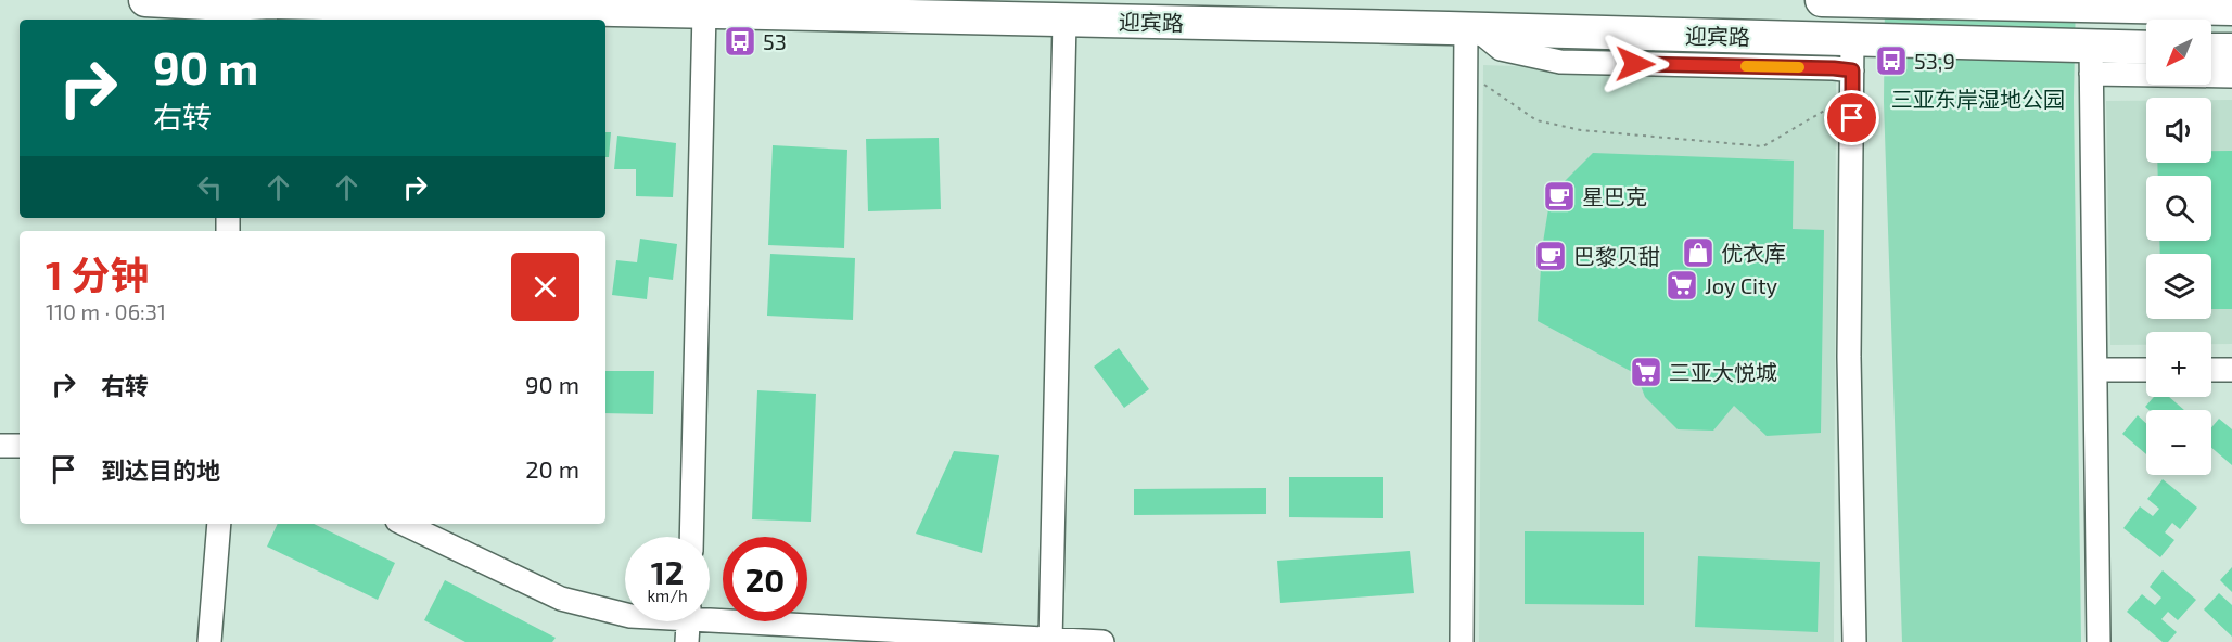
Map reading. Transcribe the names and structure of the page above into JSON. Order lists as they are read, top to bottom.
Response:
{
  "streets": {
    "highway": ["迎宾路"]
  },
  "parks": ["三亚东岸湿地公园"],
  "places": {
    "bus stop": ["53", "53,9"],
    "cafe": ["星巴克", "巴黎贝甜"],
    "shop": ["优衣库"],
    "supermarket": ["Joy City", "三亚大悦城"]
  },
  "north": "bottom left",
  "page": {
    "map_buttons": ["+", "−"],
    "turn": ["90 m", "右转"],
    "heading": ["1 分钟", "110 m · 06:31"],
    "list": [
      {
        "name": "右转",
        "value": "90 m"
      },
      {
        "name": "到达目的地",
        "value": "20 m"
      }
    ],
    "speed": "12 km/h",
    "limit": "20"
  }
}
